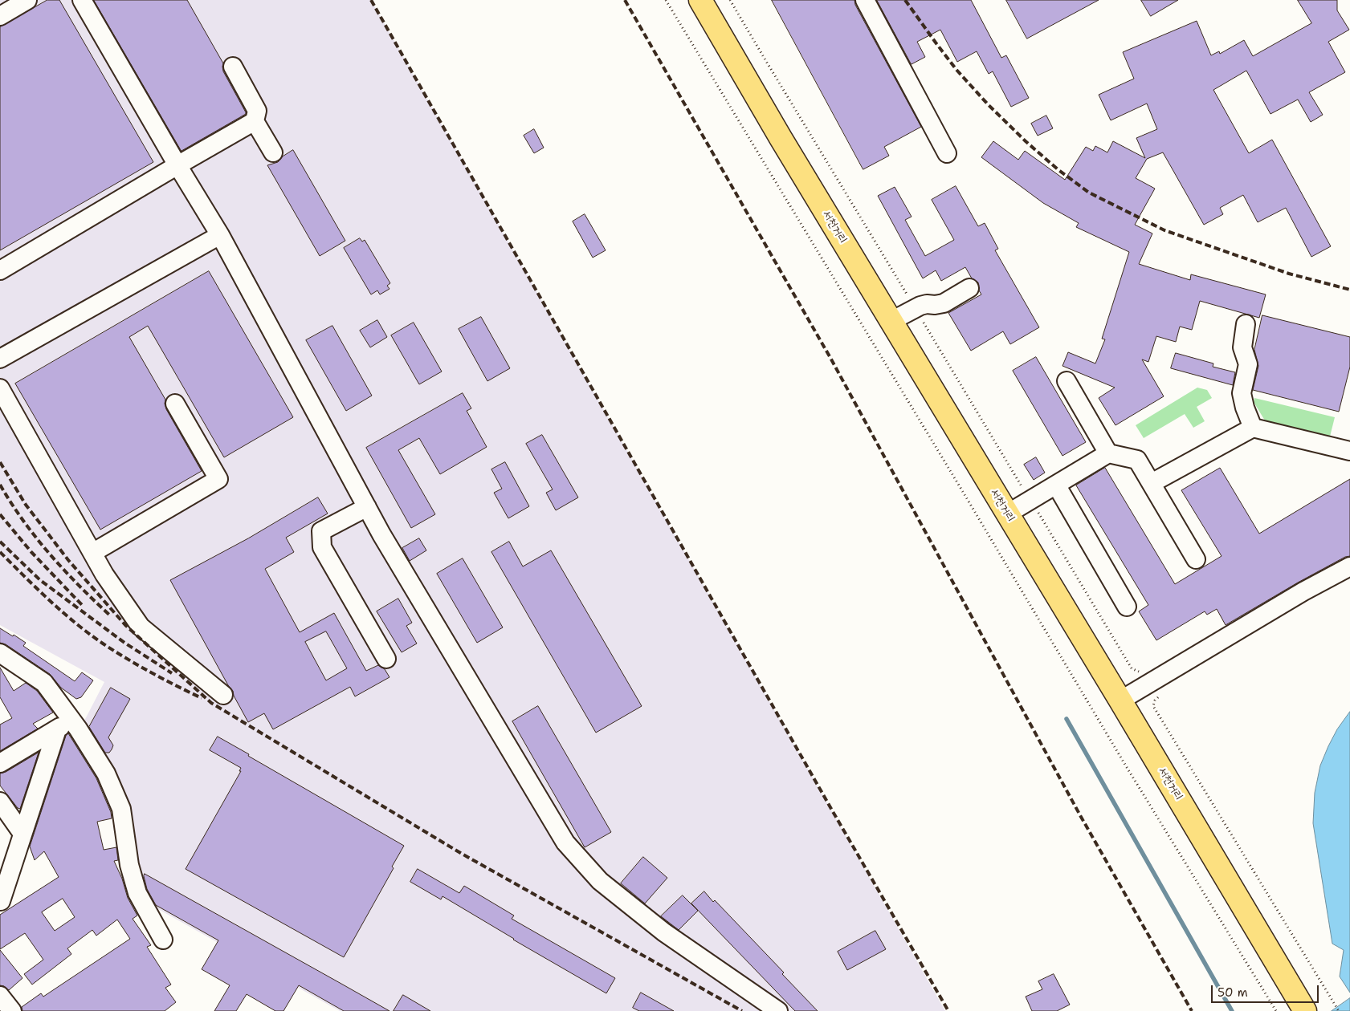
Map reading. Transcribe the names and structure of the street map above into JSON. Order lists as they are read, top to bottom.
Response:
{
  "streets": {
    "main road": ["서천거리"]
  },
  "scale_bar": "50 m"
}
